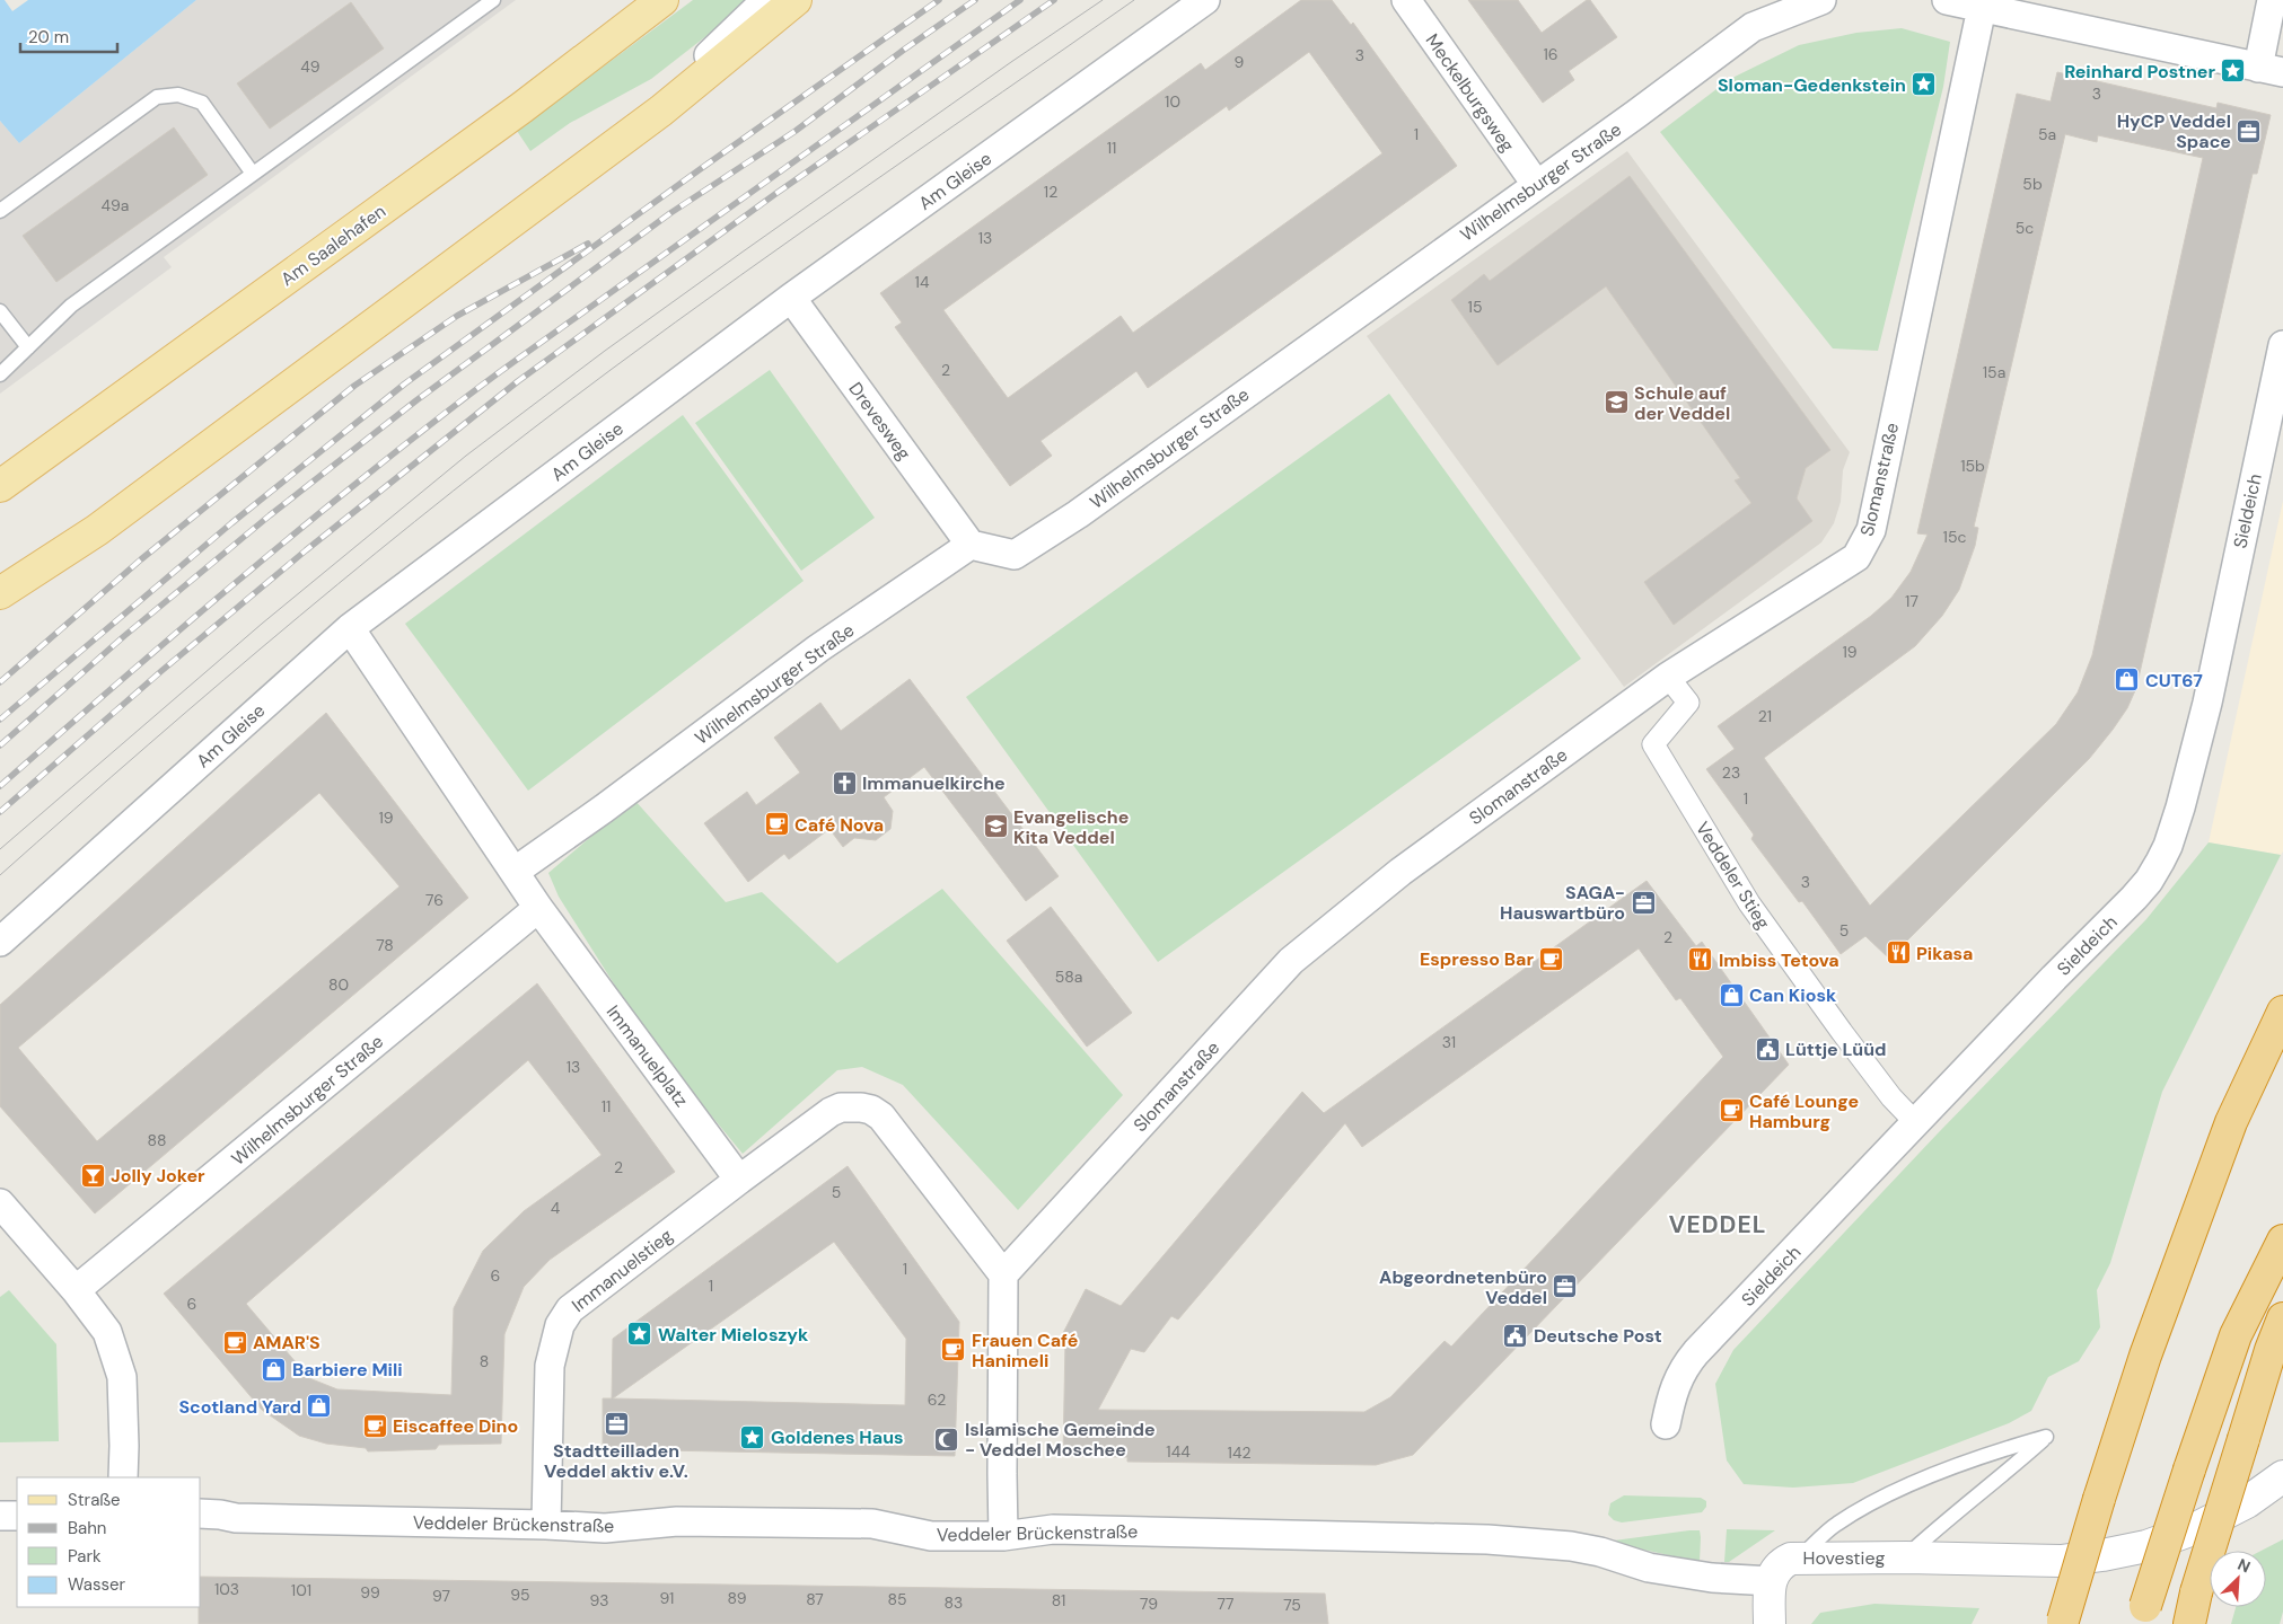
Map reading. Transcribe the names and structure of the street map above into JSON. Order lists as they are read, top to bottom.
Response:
{
  "streets": {
    "main road": ["Am Saalehafen"],
    "street": [
      "Meckelburgsweg",
      "Am Gleise",
      "Wilhelmsburger Straße",
      "Drevesweg",
      "Slomanstraße",
      "Sieldeich",
      "Veddeler Stieg",
      "Immanuelplatz",
      "Immanuelstieg",
      "Veddeler Brückenstraße",
      "Hovestieg"
    ]
  },
  "crossings": [
    ["Meckelburgsweg", "Wilhelmsburger Straße"],
    ["Am Gleise", "Drevesweg"],
    ["Am Gleise", "Immanuelplatz"],
    ["Wilhelmsburger Straße", "Drevesweg"],
    ["Wilhelmsburger Straße", "Immanuelplatz"],
    ["Slomanstraße", "Veddeler Stieg"],
    ["Sieldeich", "Veddeler Stieg"],
    ["Immanuelplatz", "Immanuelstieg"],
    ["Immanuelstieg", "Veddeler Brückenstraße"],
    ["Veddeler Brückenstraße", "Hovestieg"]
  ],
  "districts": ["VEDDEL"],
  "places": {
    "place": [
      "Reinhard Postner",
      "Sloman-Gedenkstein",
      "Walter Mieloszyk",
      "Goldenes Haus"
    ],
    "office": [
      "HyCP Veddel Space",
      "SAGA- Hauswartbüro",
      "Abgeordnetenbüro Veddel",
      "Stadtteilladen Veddel aktiv e.V."
    ],
    "school or university": ["Schule auf der Veddel", "Evangelische Kita Veddel"],
    "shop": [
      "CUT67",
      "Can Kiosk",
      "Barbiere Mili",
      "Scotland Yard"
    ],
    "church": ["Immanuelkirche"],
    "cafe": [
      "Café Nova",
      "Espresso Bar",
      "Café Lounge Hamburg",
      "AMAR'S",
      "Frauen Café Hanimeli",
      "Eiscaffee Dino"
    ],
    "restaurant": ["Pikasa", "Imbiss Tetova"],
    "public building": ["Lüttje Lüüd", "Deutsche Post"],
    "bar": ["Jolly Joker"],
    "mosque": ["Islamische Gemeinde - Veddel Moschee"]
  },
  "house_numbers": [
    "16",
    "3",
    "9",
    "49",
    "3",
    "10",
    "1",
    "5a",
    "11",
    "5b",
    "12",
    "49a",
    "5c",
    "13",
    "14",
    "15",
    "2",
    "15a",
    "15b",
    "15c",
    "17",
    "19",
    "21",
    "23",
    "1",
    "19",
    "3",
    "76",
    "5",
    "2",
    "78",
    "58a",
    "80",
    "31",
    "13",
    "11",
    "88",
    "2",
    "5",
    "4",
    "1",
    "6",
    "1",
    "6",
    "8",
    "62",
    "144",
    "142",
    "103",
    "101",
    "99",
    "95",
    "97",
    "91",
    "89",
    "87",
    "85",
    "93",
    "81",
    "83",
    "79",
    "77",
    "75"
  ],
  "legend": [
    "Straße",
    "Bahn",
    "Park",
    "Wasser"
  ],
  "scale_bar": "20 m",
  "north": "top right"
}
